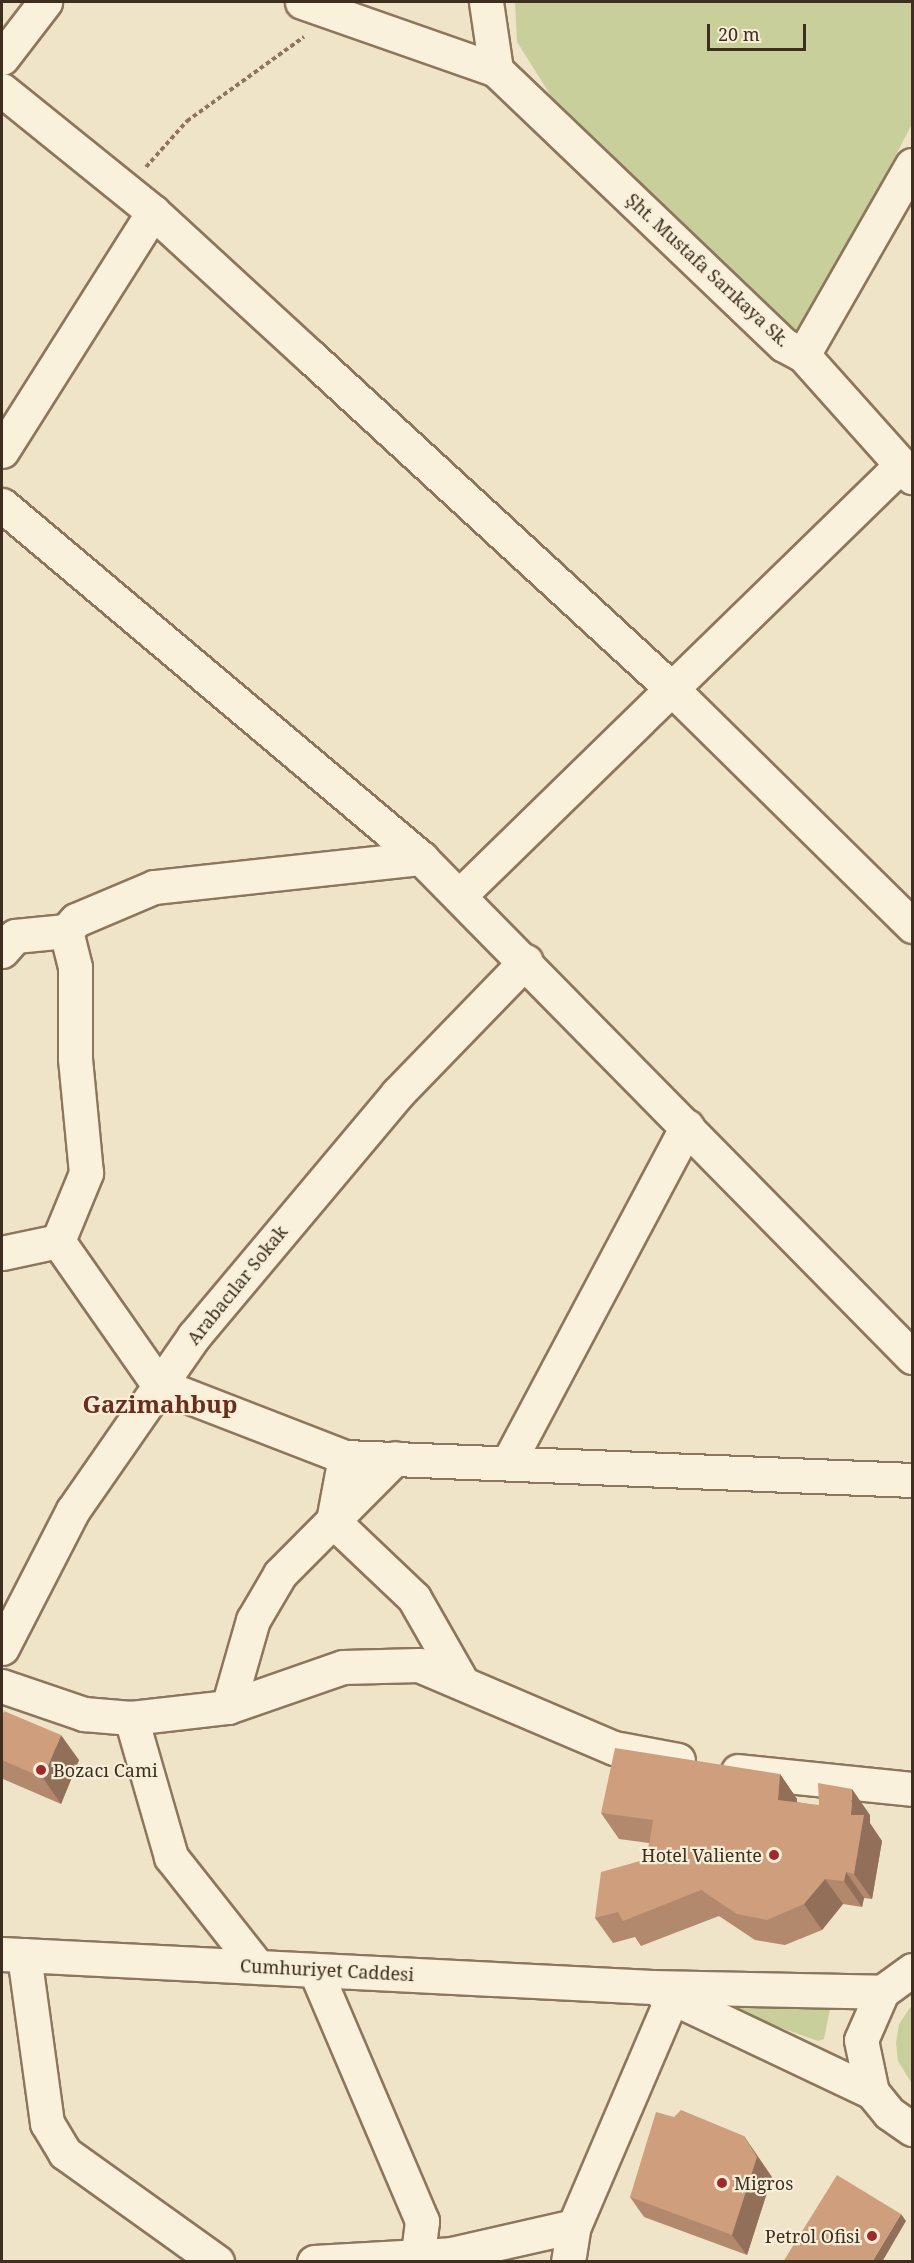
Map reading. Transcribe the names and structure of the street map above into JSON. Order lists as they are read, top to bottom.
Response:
{
  "streets": {
    "street": ["Şht. Mustafa Sarıkaya Sk.", "Arabacılar Sokak", "Cumhuriyet Caddesi"]
  },
  "districts": ["Gazimahbup"],
  "places": [
    "Bozacı Cami",
    "Hotel Valiente",
    "Migros",
    "Petrol Ofisi"
  ],
  "scale_bar": "20 m"
}
